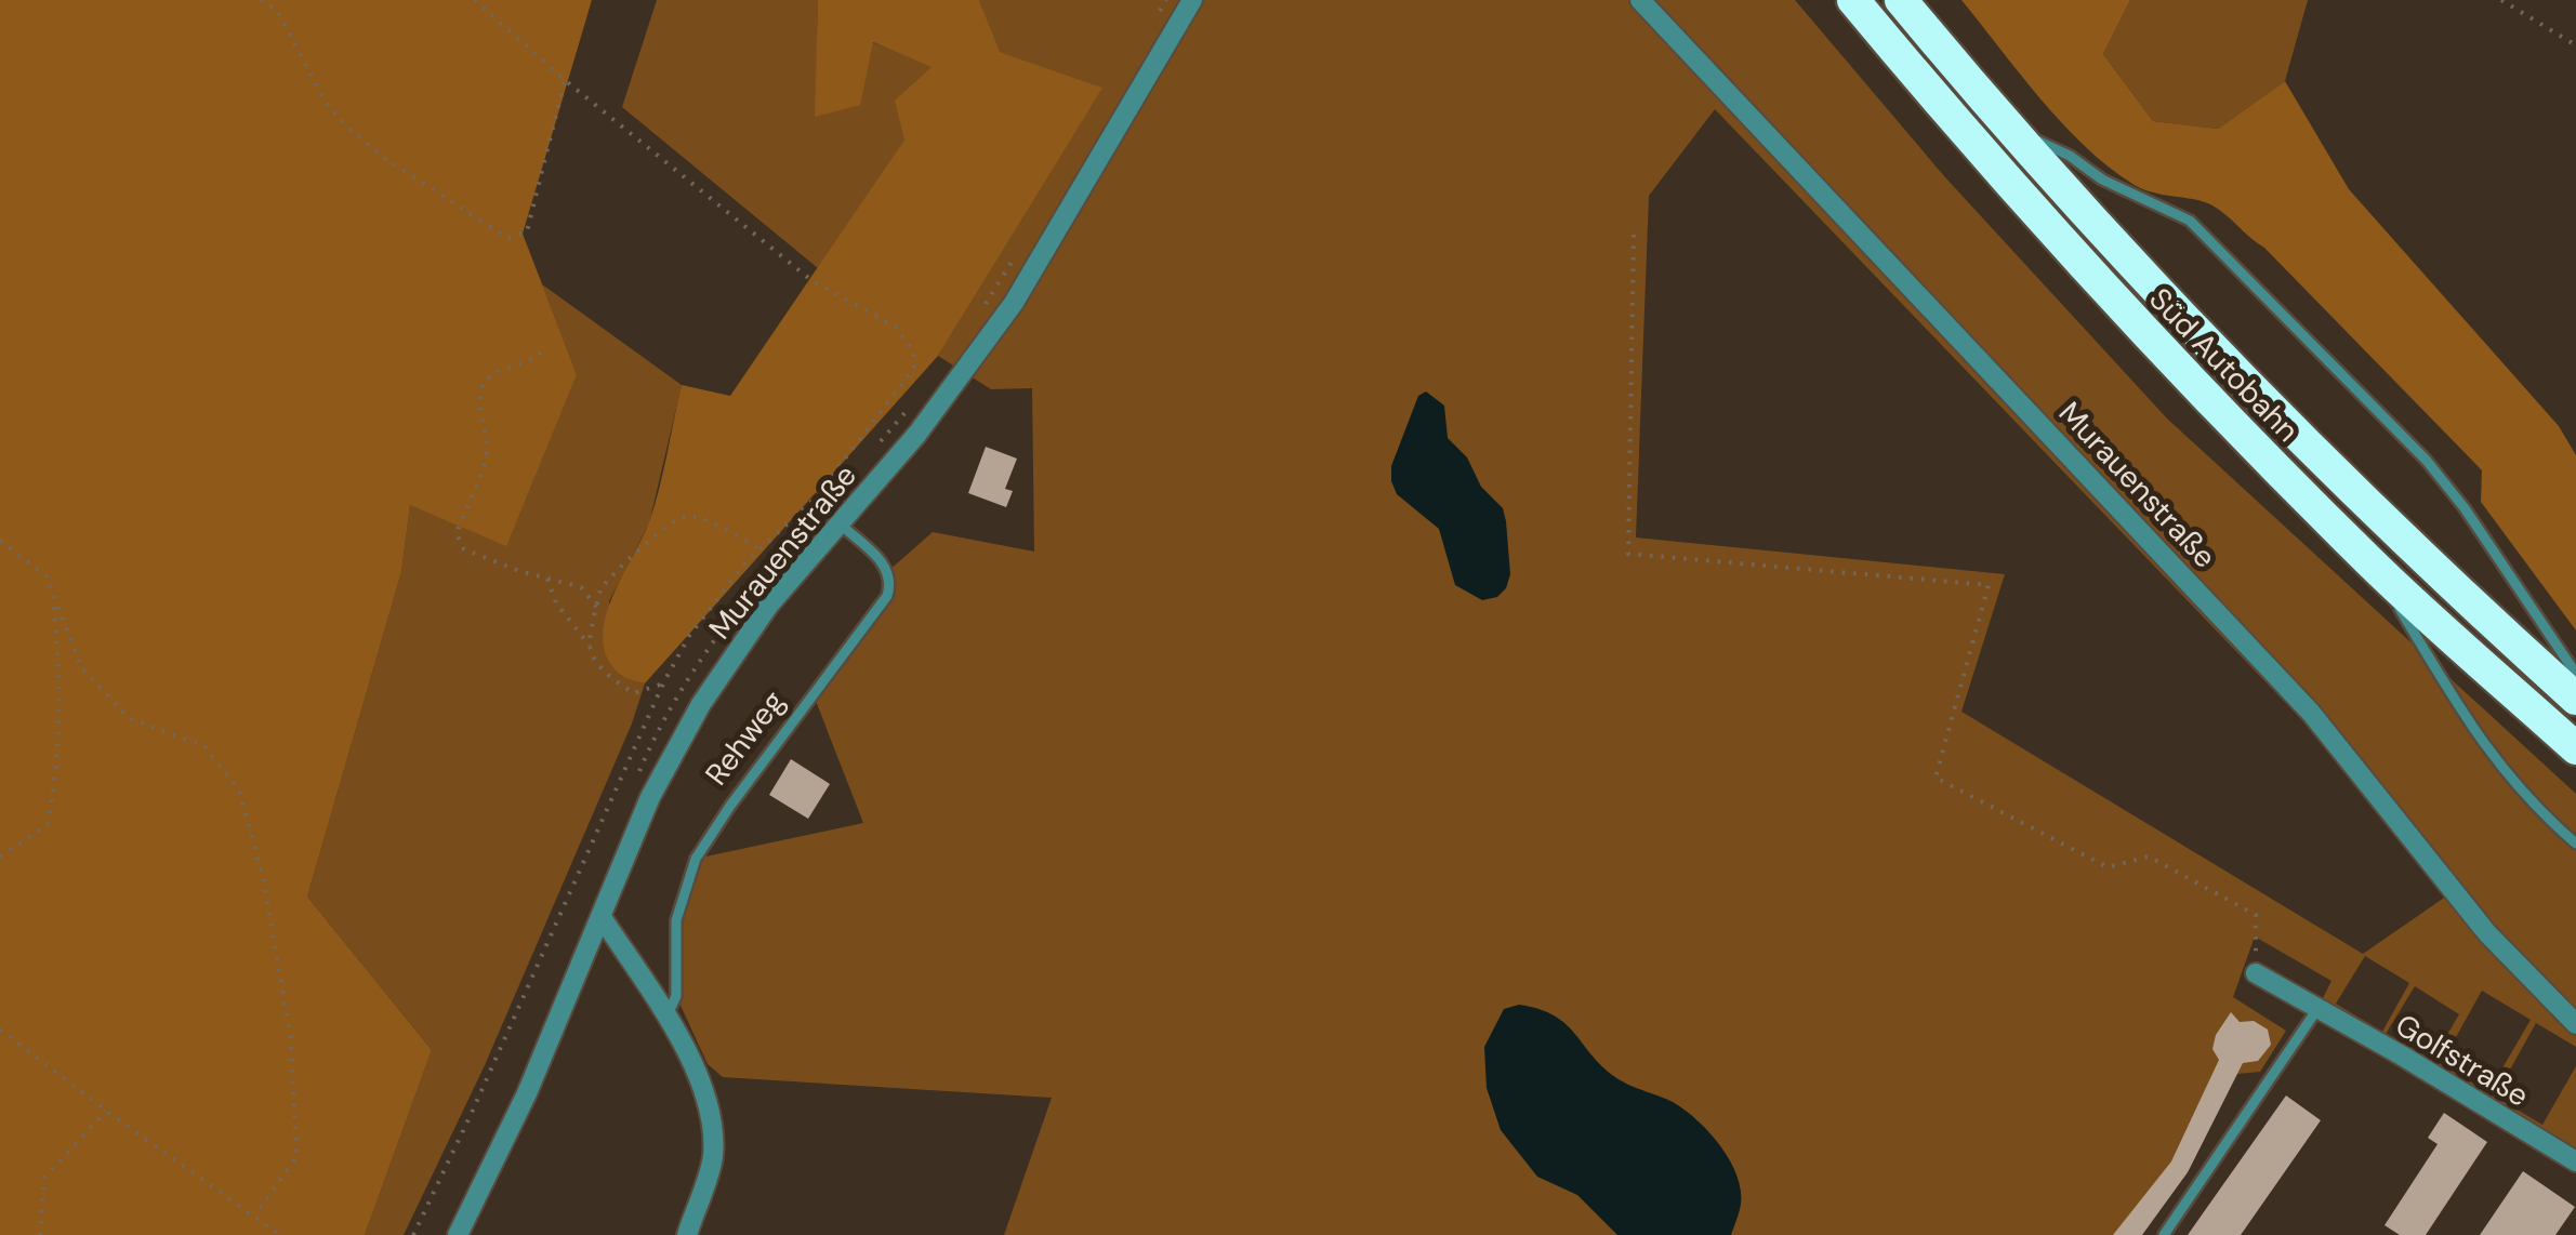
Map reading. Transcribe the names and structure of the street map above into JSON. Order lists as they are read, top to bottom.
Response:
{
  "streets": {
    "highway": ["Süd Autobahn"],
    "street": ["Murauenstraße", "Golfstraße"],
    "lane": ["Rehweg"]
  },
  "crossings": [
    ["Murauenstraße", "Rehweg"]
  ]
}
